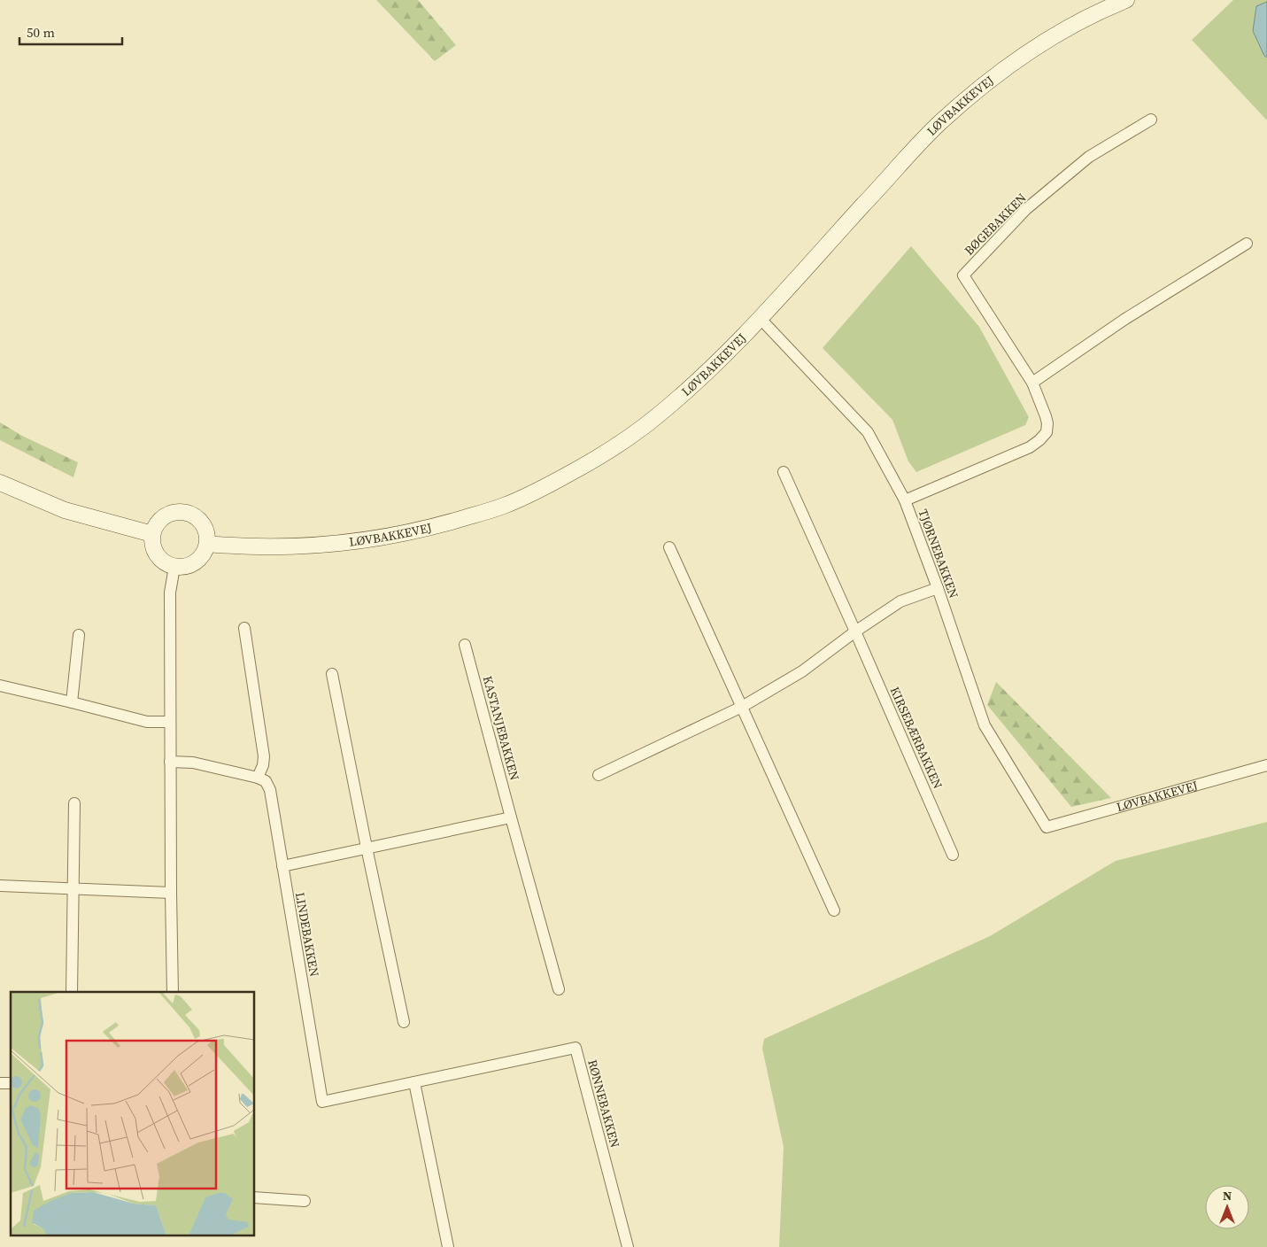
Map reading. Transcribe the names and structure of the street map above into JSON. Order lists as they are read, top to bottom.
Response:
{
  "streets": {
    "street": [
      "LØVBAKKEVEJ",
      "BØGEBAKKEN",
      "TJØRNEBAKKEN",
      "KASTANJEBAKKEN",
      "KIRSEBÆRBAKKEN",
      "LINDEBAKKEN",
      "RØNNEBAKKEN"
    ]
  },
  "crossings": [
    ["LØVBAKKEVEJ", "TJØRNEBAKKEN"],
    ["BØGEBAKKEN", "TJØRNEBAKKEN"],
    ["LINDEBAKKEN", "RØNNEBAKKEN"]
  ],
  "scale_bar": "50 m",
  "north": "top"
}
